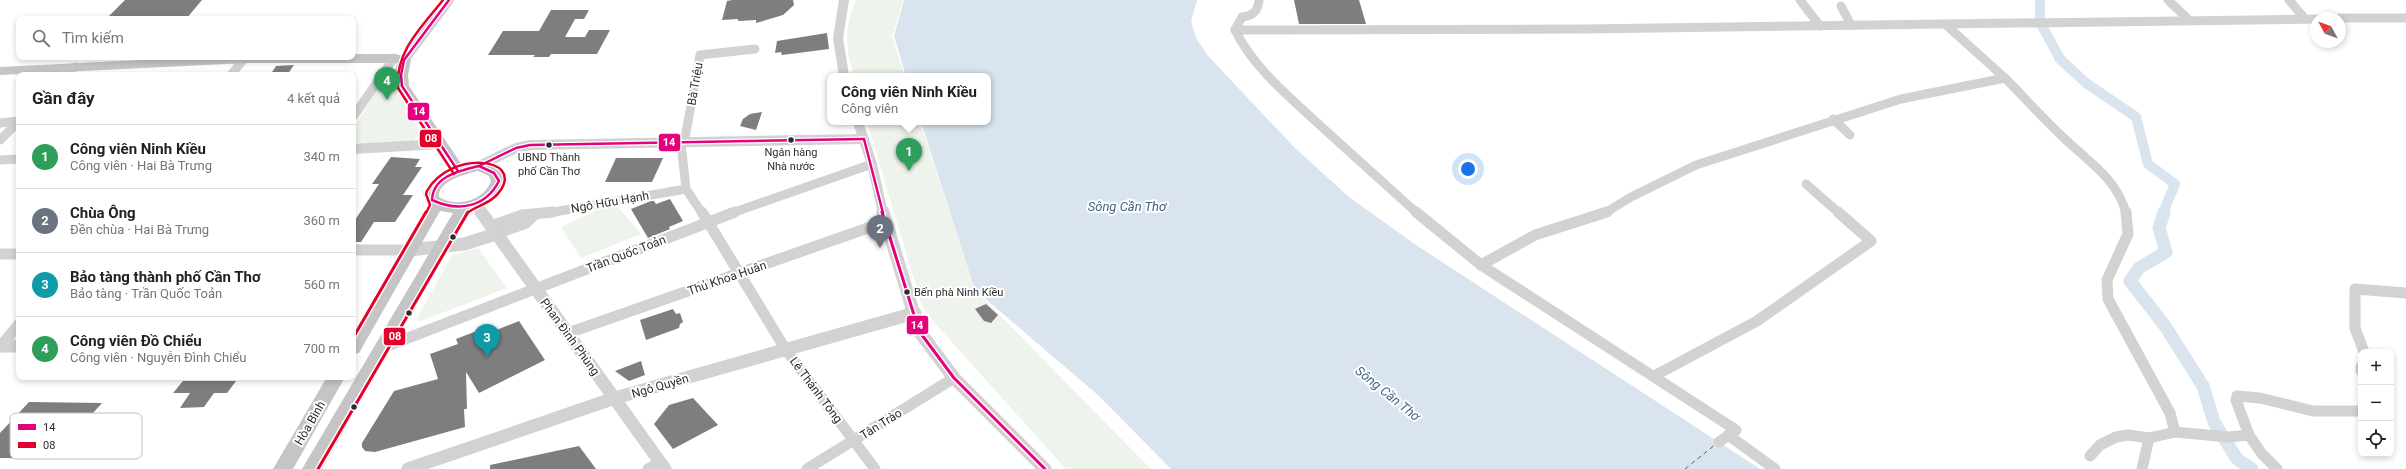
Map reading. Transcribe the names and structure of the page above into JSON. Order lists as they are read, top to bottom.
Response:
{
  "streets": {
    "main road": ["Hòa Bình"],
    "street": [
      "Bà Triệu",
      "Ngô Hữu Hạnh",
      "Trần Quốc Toản",
      "Thủ Khoa Huân",
      "Phan Đình Phùng",
      "Ngô Quyền",
      "Lê Thánh Tông",
      "Tân Trào"
    ]
  },
  "crossings": [
    ["Ngô Hữu Hạnh", "Phan Đình Phùng"],
    ["Ngô Hữu Hạnh", "Lê Thánh Tông"],
    ["Trần Quốc Toản", "Phan Đình Phùng"],
    ["Trần Quốc Toản", "Lê Thánh Tông"],
    ["Trần Quốc Toản", "Hòa Bình"],
    ["Thủ Khoa Huân", "Phan Đình Phùng"],
    ["Thủ Khoa Huân", "Lê Thánh Tông"],
    ["Phan Đình Phùng", "Ngô Quyền"],
    ["Phan Đình Phùng", "Hòa Bình"],
    ["Ngô Quyền", "Lê Thánh Tông"],
    ["Lê Thánh Tông", "Tân Trào"]
  ],
  "water": ["Sông Cần Thơ"],
  "places": ["Ngân hàng Nhà nước", "UBND Thành phố Cần Thơ", "Bến phà Ninh Kiều"],
  "lines": ["transit line 14", "transit line 08"],
  "legend": ["14", "08"],
  "north": "top left",
  "page": {
    "search": "Tìm kiếm",
    "pins": [
      "4",
      "1",
      "2",
      "3"
    ],
    "heading": ["Gần đây", "4 kết quả"],
    "popup": ["Công viên Ninh Kiều", "Công viên"],
    "list": [
      {
        "mark": "1",
        "name": "Công viên Ninh Kiều",
        "note": "Công viên · Hai Bà Trưng",
        "value": "340 m"
      },
      {
        "mark": "2",
        "name": "Chùa Ông",
        "note": "Đền chùa · Hai Bà Trưng",
        "value": "360 m"
      },
      {
        "mark": "3",
        "name": "Bảo tàng thành phố Cần Thơ",
        "note": "Bảo tàng · Trần Quốc Toản",
        "value": "560 m"
      },
      {
        "mark": "4",
        "name": "Công viên Đồ Chiểu",
        "note": "Công viên · Nguyễn Đình Chiểu",
        "value": "700 m"
      }
    ],
    "map_buttons": ["+", "−"]
  }
}
